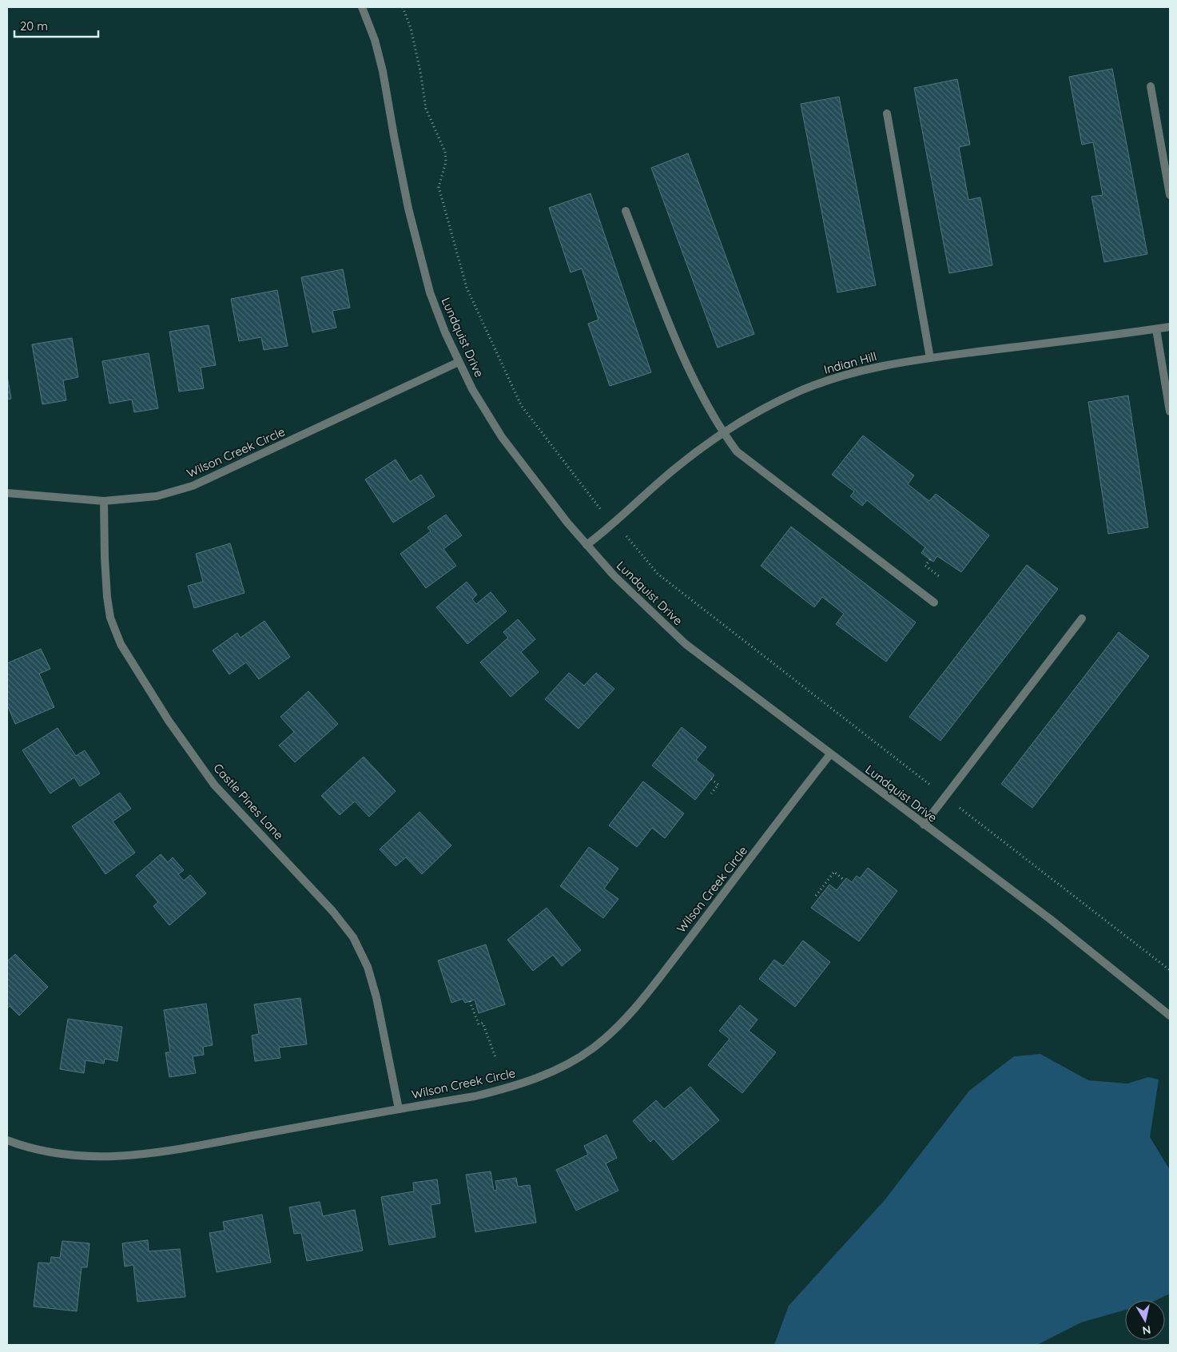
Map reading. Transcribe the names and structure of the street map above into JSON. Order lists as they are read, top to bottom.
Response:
{
  "streets": {
    "street": [
      "Lundquist Drive",
      "Indian Hill",
      "Wilson Creek Circle",
      "Castle Pines Lane"
    ]
  },
  "crossings": [
    ["Lundquist Drive", "Indian Hill"],
    ["Lundquist Drive", "Wilson Creek Circle"],
    ["Wilson Creek Circle", "Castle Pines Lane"]
  ],
  "scale_bar": "20 m",
  "north": "bottom"
}
